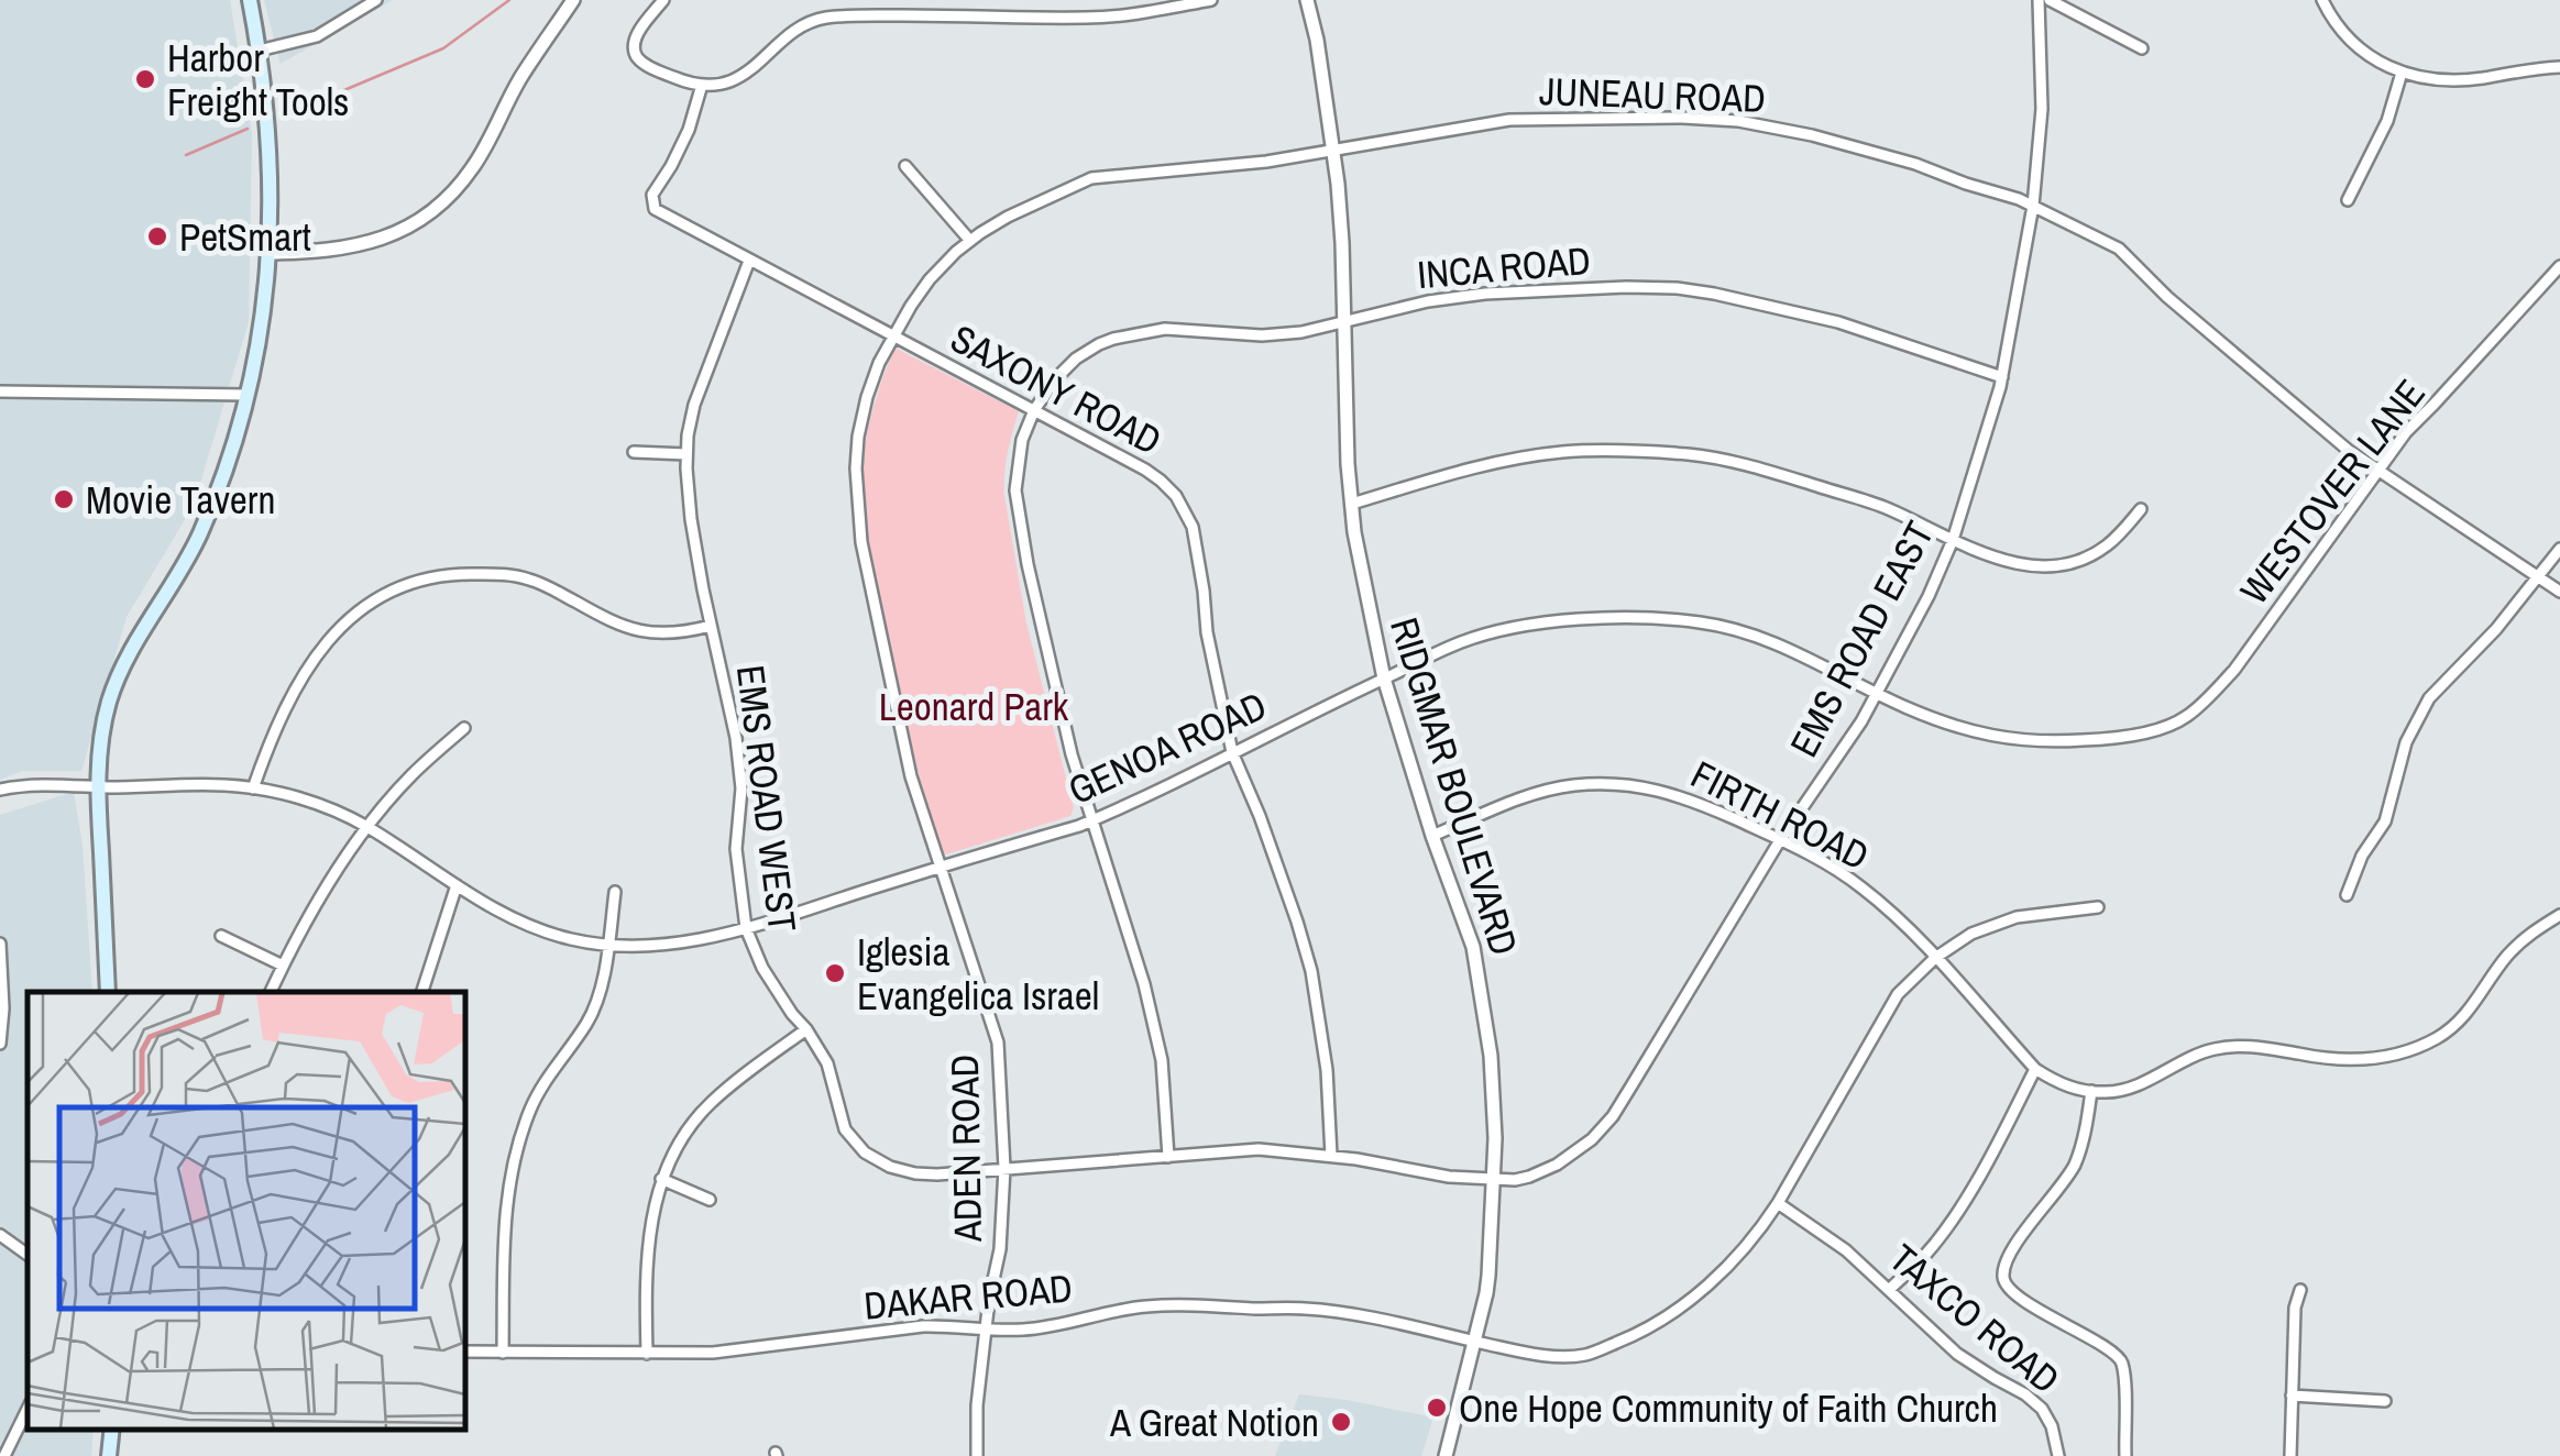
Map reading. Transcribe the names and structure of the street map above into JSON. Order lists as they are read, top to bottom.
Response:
{
  "streets": {
    "street": [
      "JUNEAU ROAD",
      "INCA ROAD",
      "SAXONY ROAD",
      "WESTOVER LANE",
      "EMS ROAD EAST",
      "GENOA ROAD",
      "RIDGMAR BOULEVARD",
      "EMS ROAD WEST",
      "FIRTH ROAD",
      "ADEN ROAD",
      "DAKAR ROAD",
      "TAXCO ROAD"
    ]
  },
  "crossings": [
    ["JUNEAU ROAD", "SAXONY ROAD"],
    ["JUNEAU ROAD", "WESTOVER LANE"],
    ["JUNEAU ROAD", "EMS ROAD EAST"],
    ["JUNEAU ROAD", "RIDGMAR BOULEVARD"],
    ["JUNEAU ROAD", "ADEN ROAD"],
    ["INCA ROAD", "SAXONY ROAD"],
    ["INCA ROAD", "EMS ROAD EAST"],
    ["INCA ROAD", "RIDGMAR BOULEVARD"],
    ["SAXONY ROAD", "GENOA ROAD"],
    ["SAXONY ROAD", "EMS ROAD WEST"],
    ["SAXONY ROAD", "ADEN ROAD"],
    ["WESTOVER LANE", "GENOA ROAD"],
    ["EMS ROAD EAST", "GENOA ROAD"],
    ["EMS ROAD EAST", "RIDGMAR BOULEVARD"],
    ["EMS ROAD EAST", "EMS ROAD WEST"],
    ["EMS ROAD EAST", "FIRTH ROAD"],
    ["GENOA ROAD", "RIDGMAR BOULEVARD"],
    ["GENOA ROAD", "EMS ROAD WEST"],
    ["GENOA ROAD", "ADEN ROAD"],
    ["RIDGMAR BOULEVARD", "EMS ROAD WEST"],
    ["RIDGMAR BOULEVARD", "FIRTH ROAD"],
    ["RIDGMAR BOULEVARD", "DAKAR ROAD"],
    ["EMS ROAD WEST", "ADEN ROAD"],
    ["FIRTH ROAD", "DAKAR ROAD"],
    ["ADEN ROAD", "DAKAR ROAD"],
    ["DAKAR ROAD", "TAXCO ROAD"]
  ],
  "parks": ["Leonard Park"],
  "places": [
    "Harbor Freight Tools",
    "PetSmart",
    "Movie Tavern",
    "Iglesia Evangelica Israel",
    "One Hope Community of Faith Church",
    "A Great Notion"
  ]
}
